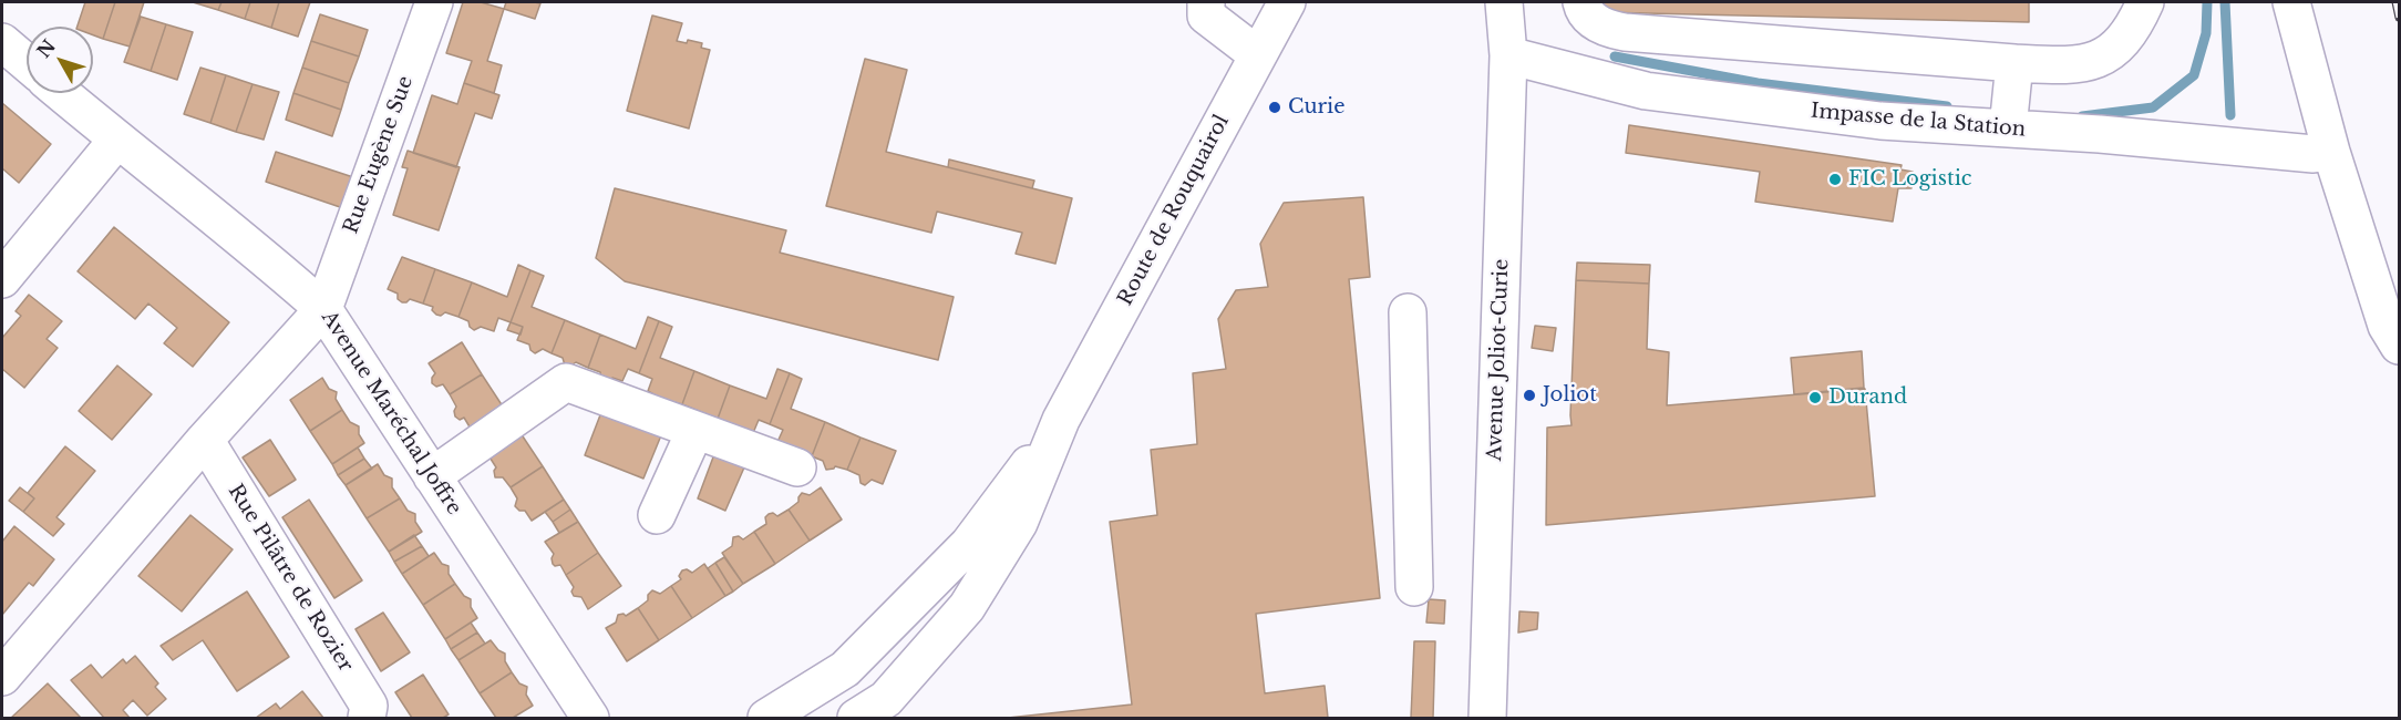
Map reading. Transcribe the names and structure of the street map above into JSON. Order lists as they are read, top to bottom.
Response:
{
  "streets": {
    "street": [
      "Impasse de la Station",
      "Rue Eugène Sue",
      "Route de Rouquairol",
      "Avenue Joliot-Curie",
      "Avenue Maréchal Joffre",
      "Rue Pilâtre de Rozier"
    ]
  },
  "crossings": [
    ["Impasse de la Station", "Avenue Joliot-Curie"],
    ["Rue Eugène Sue", "Avenue Maréchal Joffre"]
  ],
  "places": [
    "Curie",
    "FIC Logistic",
    "Joliot",
    "Durand"
  ],
  "north": "top left"
}
